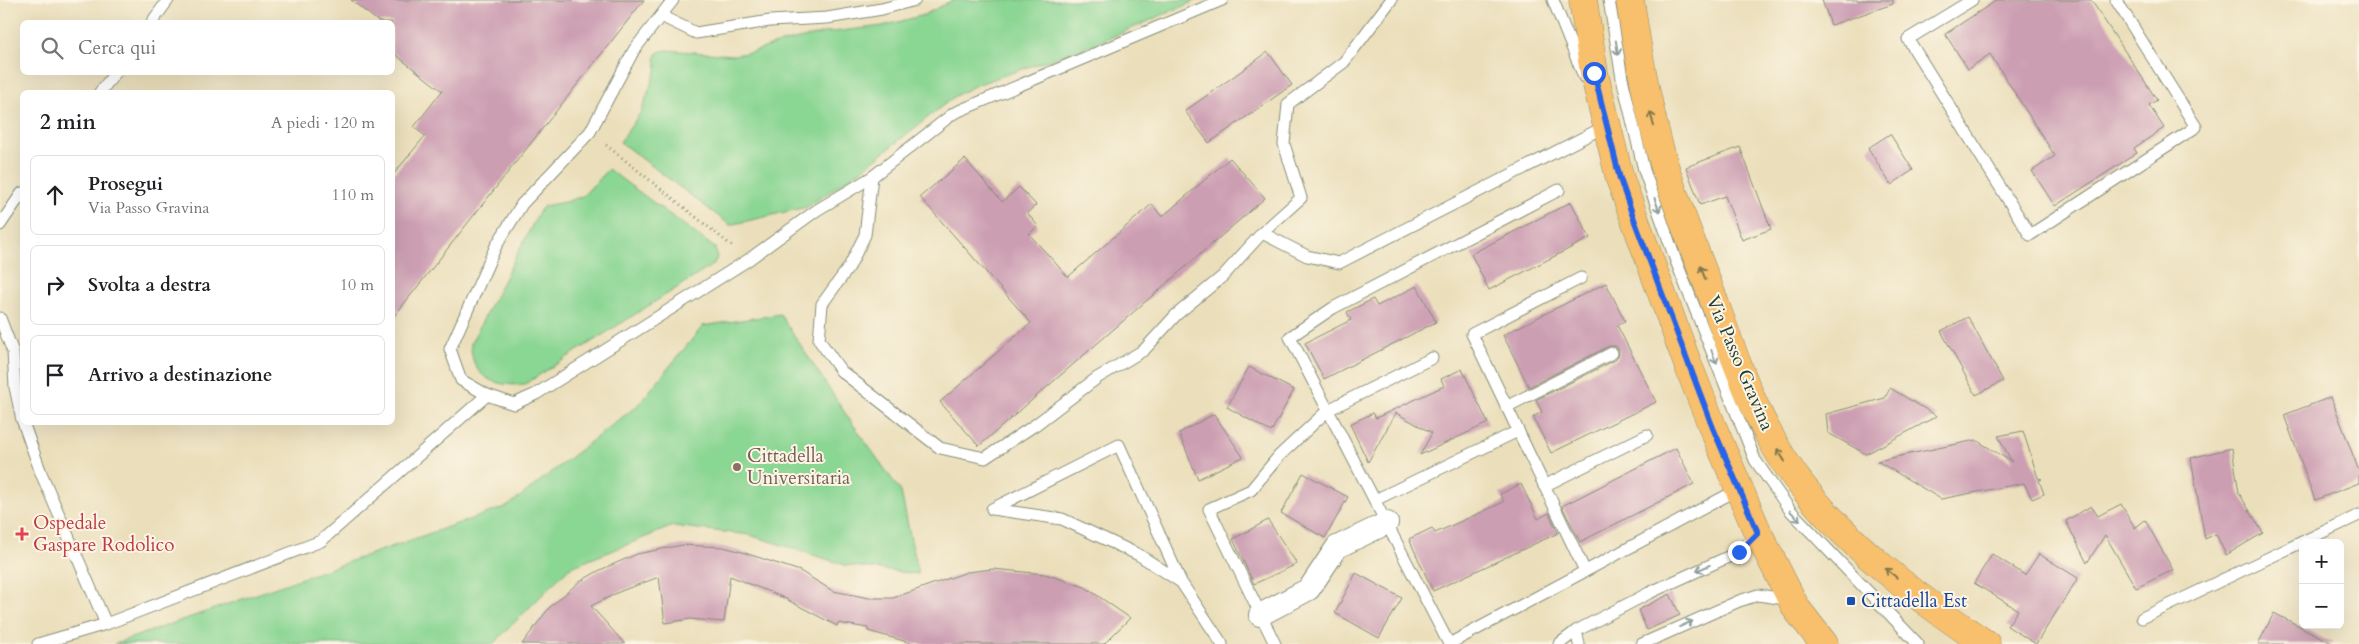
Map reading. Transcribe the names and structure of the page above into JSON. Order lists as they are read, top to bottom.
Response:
{
  "streets": {
    "main road": ["Via Passo Gravina"]
  },
  "places": {
    "other": ["Cittadella Universitaria"],
    "health": ["Ospedale Gaspare Rodolico"],
    "transit": ["Cittadella Est"]
  },
  "page": {
    "search": "Cerca qui",
    "heading": ["2 min", "A piedi · 120 m"],
    "list": [
      ["Prosegui", "Via Passo Gravina", "110 m"],
      ["Svolta a destra", "10 m"],
      "Arrivo a destinazione"
    ],
    "map_buttons": ["+", "−"]
  }
}
